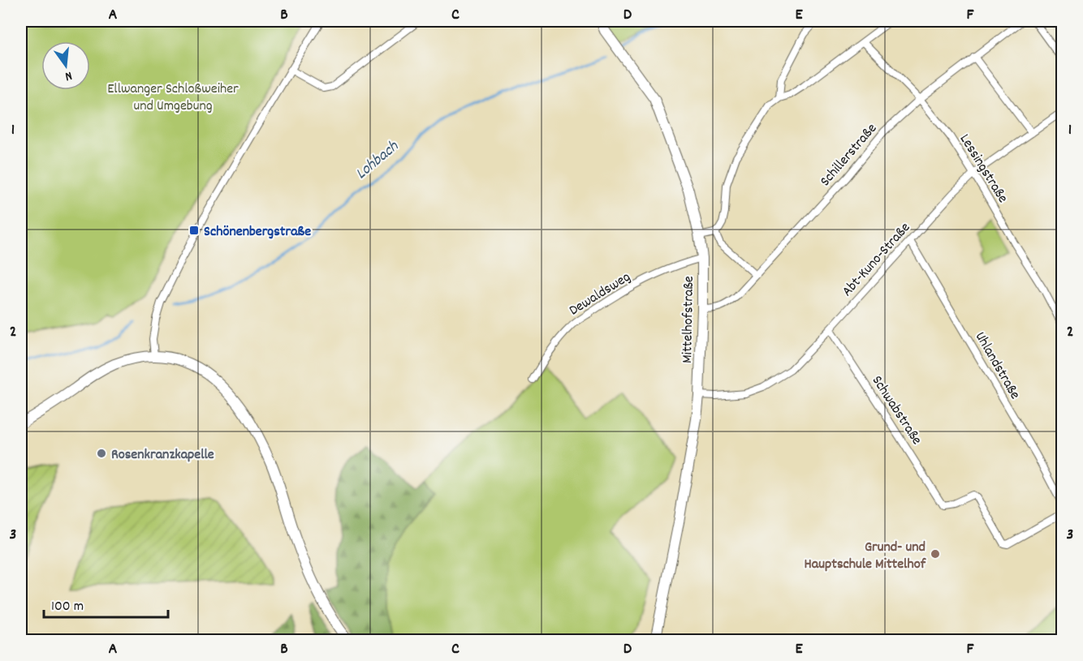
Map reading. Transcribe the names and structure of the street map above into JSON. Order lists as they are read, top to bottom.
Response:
{
  "streets": {
    "street": [
      "Schillerstraße",
      "Lessingstraße",
      "Abt-Kuno-Straße",
      "Dewaldsweg",
      "Mittelhofstraße",
      "Uhlandstraße",
      "Schwabstraße"
    ]
  },
  "crossings": [
    ["Schillerstraße", "Lessingstraße"],
    ["Schillerstraße", "Mittelhofstraße"],
    ["Lessingstraße", "Abt-Kuno-Straße"],
    ["Abt-Kuno-Straße", "Mittelhofstraße"],
    ["Abt-Kuno-Straße", "Uhlandstraße"],
    ["Abt-Kuno-Straße", "Schwabstraße"],
    ["Dewaldsweg", "Mittelhofstraße"]
  ],
  "water": ["Lohbach"],
  "parks": ["Ellwanger Schloßweiher und Umgebung"],
  "places": {
    "transit": ["Schönenbergstraße"],
    "other": ["Rosenkranzkapelle", "Grund- und Hauptschule Mittelhof"]
  },
  "scale_bar": "100 m",
  "north": "bottom",
  "grid": {
    "columns": [
      "A",
      "B",
      "C",
      "D",
      "E",
      "F"
    ],
    "rows": ["1", "2", "3"]
  }
}
